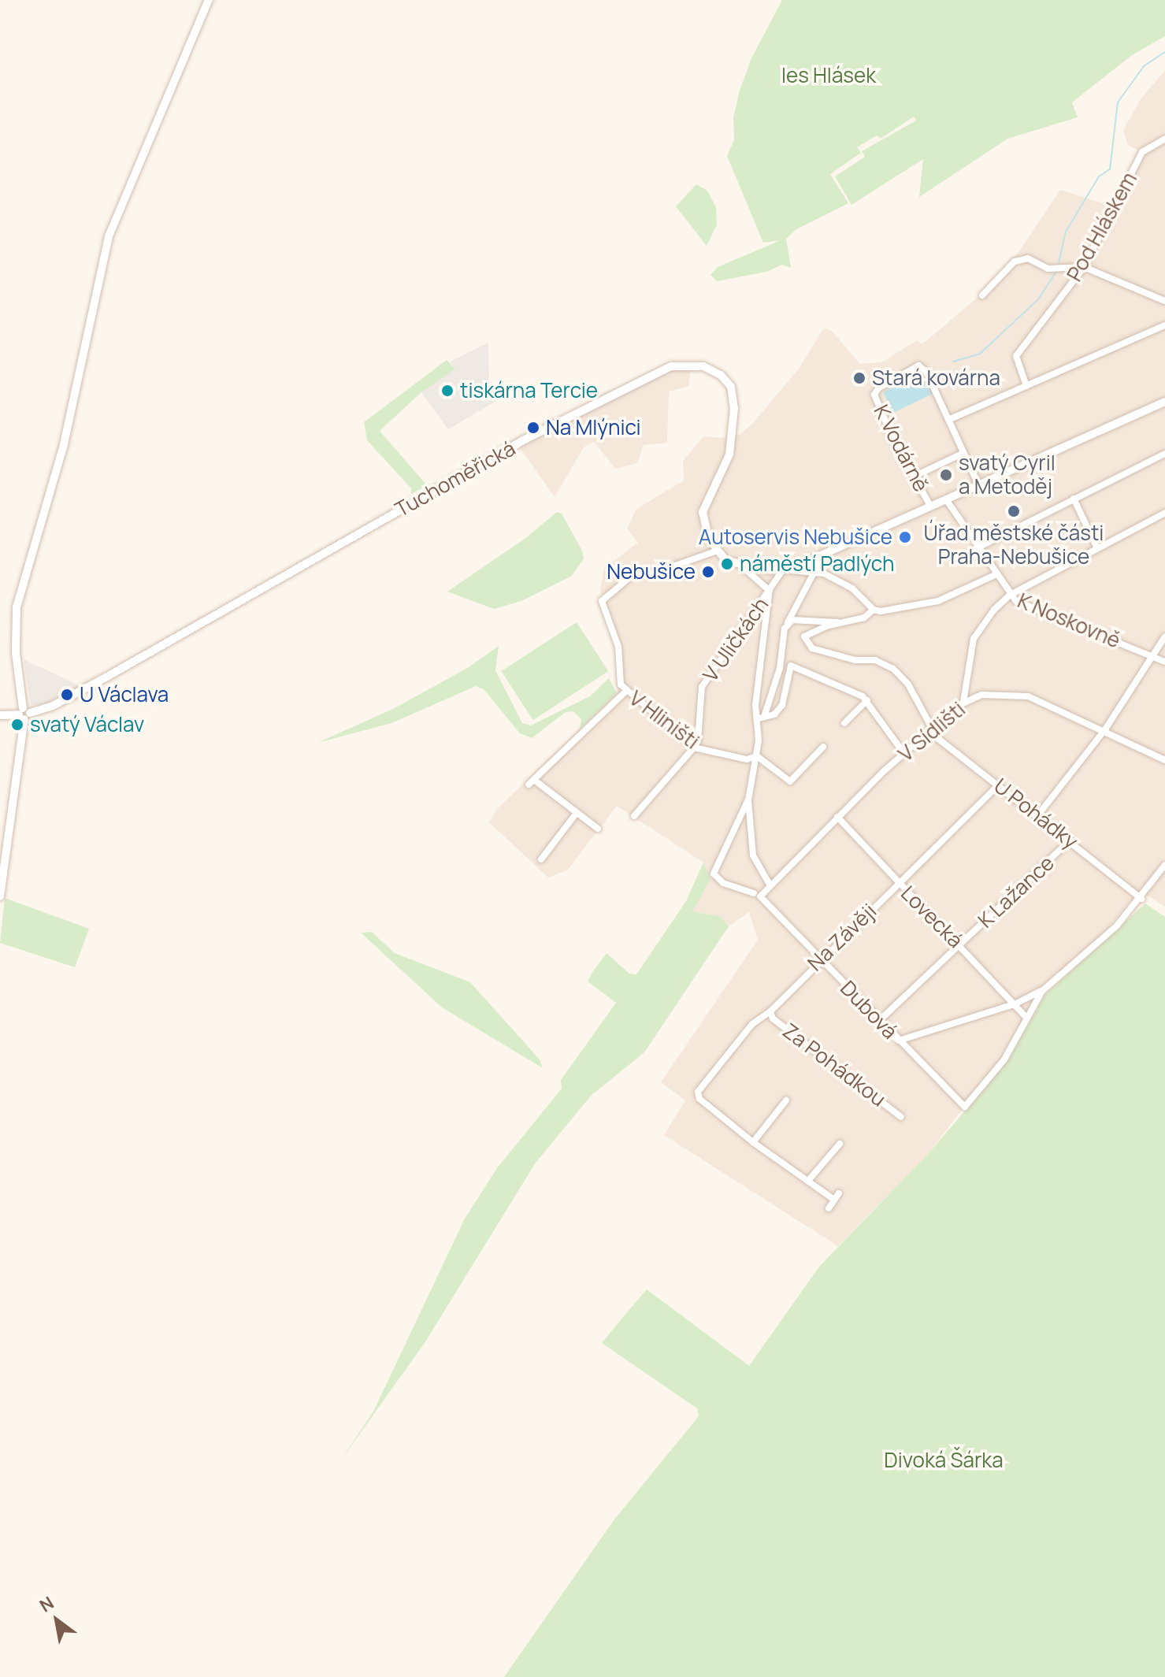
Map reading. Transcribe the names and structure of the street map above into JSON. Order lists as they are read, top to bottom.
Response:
{
  "streets": {
    "street": [
      "Pod Hláskem",
      "K Vodárně",
      "Tuchoměřická",
      "K Noskovně",
      "V Uličkách",
      "V Hliništi",
      "V Sídlišti",
      "U Pohádky",
      "K Lažance",
      "Lovecká",
      "Na Závěji",
      "Dubová",
      "Za Pohádkou"
    ]
  },
  "crossings": [
    ["Tuchoměřická", "V Hliništi"],
    ["V Uličkách", "V Hliništi"],
    ["V Sídlišti", "U Pohádky"],
    ["V Sídlišti", "Lovecká"],
    ["V Sídlišti", "Dubová"],
    ["U Pohádky", "K Lažance"],
    ["U Pohádky", "Na Závěji"],
    ["K Lažance", "Lovecká"],
    ["K Lažance", "Dubová"],
    ["Lovecká", "Na Závěji"],
    ["Lovecká", "Dubová"],
    ["Na Závěji", "Dubová"],
    ["Na Závěji", "Za Pohádkou"]
  ],
  "parks": ["les Hlásek", "Divoká Šárka"],
  "places": [
    "Stará kovárna",
    "tiskárna Tercie",
    "Na Mlýnici",
    "svatý Cyril a Metoděj",
    "Úřad městské části Praha-Nebušice",
    "Autoservis Nebušice",
    "náměstí Padlých",
    "Nebušice",
    "U Václava",
    "svatý Václav"
  ],
  "north": "top left"
}
